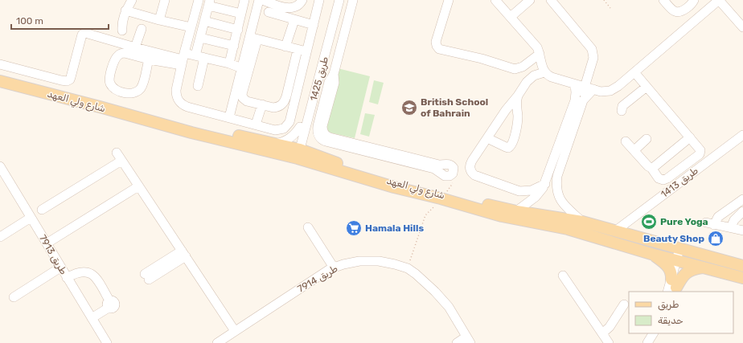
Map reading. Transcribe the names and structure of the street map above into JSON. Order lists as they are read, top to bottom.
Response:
{
  "streets": {
    "main road": ["شارع ولي العهد"],
    "street": [
      "طريق 1425",
      "طريق 1413",
      "طريق 7913",
      "طريق 7914"
    ]
  },
  "crossings": [
    ["طريق 1425", "شارع ولي العهد"],
    ["شارع ولي العهد", "طريق 1413"]
  ],
  "places": {
    "school or university": ["British School of Bahrain"],
    "sports": ["Pure Yoga"],
    "supermarket": ["Hamala Hills"],
    "shop": ["Beauty Shop"]
  },
  "legend": ["طريق", "حديقة"],
  "scale_bar": "100 m"
}
